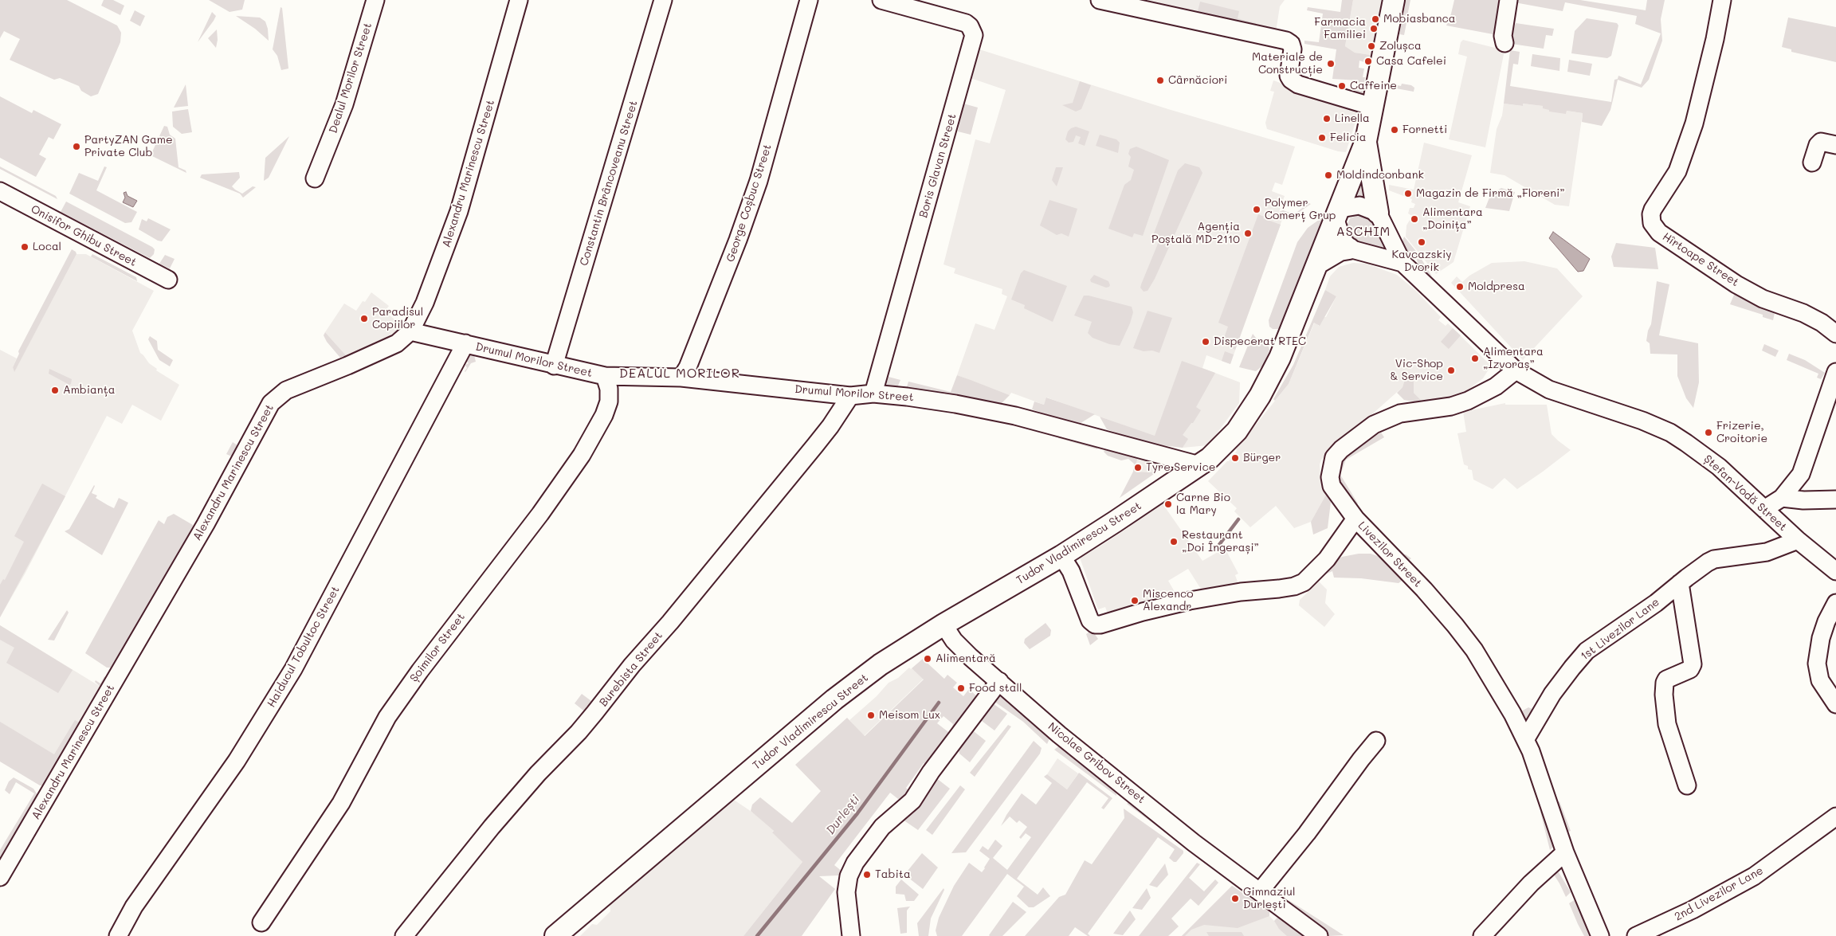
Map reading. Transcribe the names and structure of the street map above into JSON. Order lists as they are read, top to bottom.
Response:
{
  "streets": {
    "main road": ["Tudor Vladimirescu Street"],
    "street": [
      "Dealul Morilor Street",
      "Boris Glavan Street",
      "Alexandru Marinescu Street",
      "Constantin Brâncoveanu Street",
      "George Coșbuc Street",
      "Onisifor Ghibu Street",
      "Hîrtoape Street",
      "Drumul Morilor Street",
      "Ștefan-Vodă Street",
      "Livezilor Street",
      "1st Livezilor Lane",
      "Haiducul Tobultoc Street",
      "Șoimilor Street",
      "Burebista Street",
      "Nicolae Gribov Street",
      "2nd Livezilor Lane"
    ]
  },
  "crossings": [
    ["Boris Glavan Street", "Drumul Morilor Street"],
    ["Alexandru Marinescu Street", "Drumul Morilor Street"],
    ["Constantin Brâncoveanu Street", "Drumul Morilor Street"],
    ["George Coșbuc Street", "Drumul Morilor Street"],
    ["Drumul Morilor Street", "Tudor Vladimirescu Street"],
    ["Drumul Morilor Street", "Haiducul Tobultoc Street"],
    ["Drumul Morilor Street", "Șoimilor Street"],
    ["Drumul Morilor Street", "Burebista Street"],
    ["Ștefan-Vodă Street", "1st Livezilor Lane"],
    ["Tudor Vladimirescu Street", "Livezilor Street"],
    ["Tudor Vladimirescu Street", "Nicolae Gribov Street"],
    ["Livezilor Street", "1st Livezilor Lane"]
  ],
  "districts": ["ASCHIM", "DEALUL MORILOR"],
  "water": ["Durlești"],
  "places": [
    "Mobiasbanca",
    "Farmacia Familiei",
    "Zolușca",
    "Casa Cafelei",
    "Materiale de Construcție",
    "Cârnăciori",
    "Caffeine",
    "Linella",
    "Fornetti",
    "Felicia",
    "PartyZAN Game Private Club",
    "Moldindconbank",
    "Magazin de Firmă „Floreni”",
    "Polymer Comerț Grup",
    "Alimentara „Doinița”",
    "Agenția Poștală MD-2110",
    "Kavcazskiy Dvorik",
    "Local",
    "Moldpresa",
    "Paradisul Copiilor",
    "Dispecerat RTEC",
    "Alimentara „Izvoraș”",
    "Vic-Shop & Service",
    "Ambianța",
    "Frizerie, Croitorie",
    "Bürger",
    "Tyre Service",
    "Carne Bio la Mary",
    "Restaurant „Doi Îngerași”",
    "Miscenco Alexandr",
    "Alimentară",
    "Food stall",
    "Meisom Lux",
    "Tabita",
    "Gimnaziul Durlești"
  ]
}
